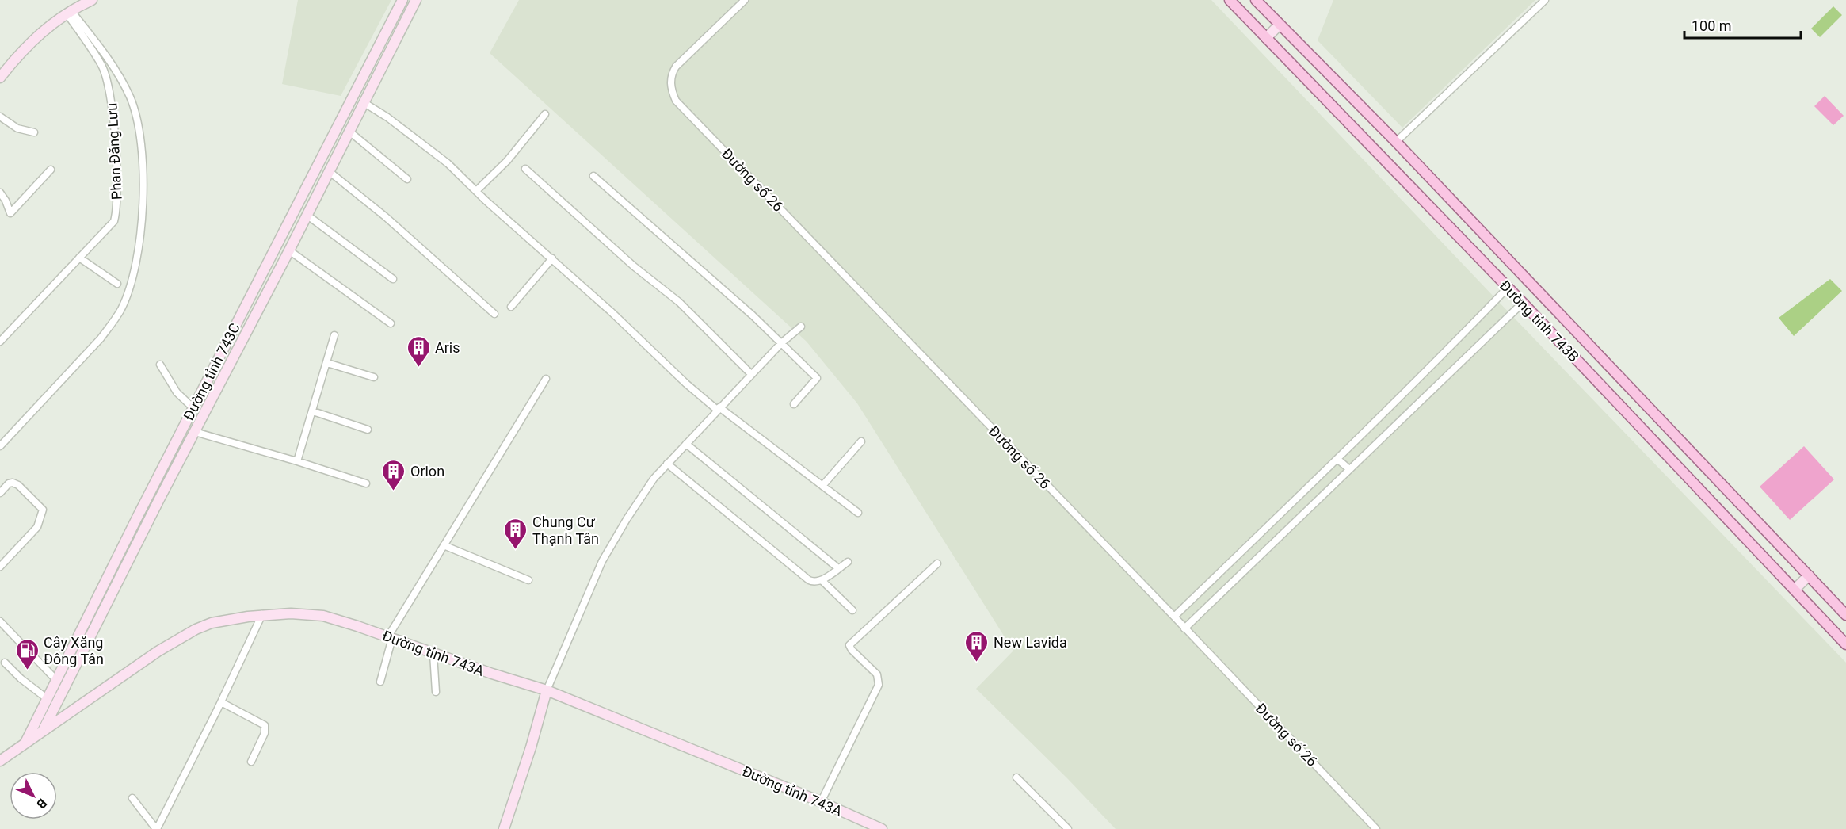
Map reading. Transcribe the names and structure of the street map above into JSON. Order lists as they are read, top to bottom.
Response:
{
  "streets": {
    "main road": ["Đường tỉnh 743B", "Đường tỉnh 743C", "Đường tỉnh 743A"],
    "street": ["Phan Đăng Lưu", "Đường số 26"]
  },
  "crossings": [
    ["Đường tỉnh 743C", "Đường tỉnh 743A"]
  ],
  "places": {
    "building": [
      "Aris",
      "Orion",
      "Chung Cư Thạnh Tân",
      "New Lavida"
    ],
    "fuel station": ["Cây Xăng Đông Tân"]
  },
  "scale_bar": "100 m",
  "north": "bottom right"
}
